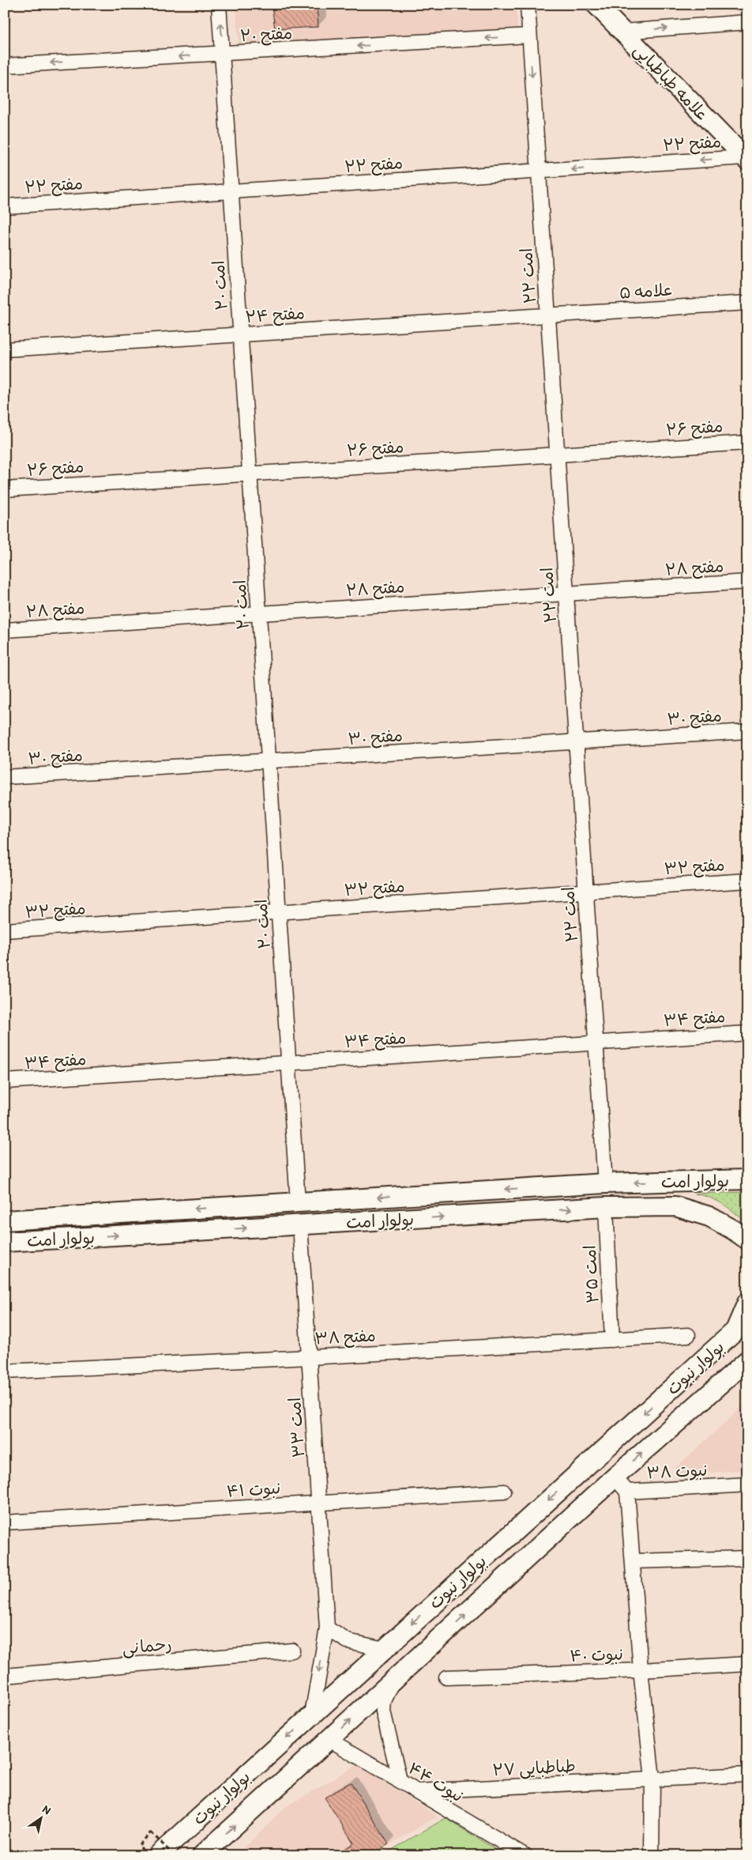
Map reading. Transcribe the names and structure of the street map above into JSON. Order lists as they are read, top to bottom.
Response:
{
  "streets": {
    "main road": ["علامه طباطبایی", "بولوار امت", "بولوار نبوت"],
    "street": [
      "مفتح ۲۰",
      "مفتح ۲۲",
      "امت ۲۲",
      "امت ۲۰",
      "علامه ۵",
      "مفتح ۲۴",
      "مفتح ۲۶",
      "مفتح ۲۸",
      "مفتح ۳۰",
      "مفتح ۳۲",
      "مفتح ۳۴",
      "امت ۳۵",
      "مفتح ۳۸",
      "امت ۳۳",
      "نبوت ۳۸",
      "نبوت ۴۱",
      "رحمانی",
      "نبوت ۴۰",
      "طباطبایی ۲۷",
      "نبوت ۴۴"
    ]
  },
  "crossings": [
    ["مفتح ۲۰", "امت ۲۲"],
    ["مفتح ۲۰", "امت ۲۰"],
    ["علامه طباطبایی", "مفتح ۲۲"],
    ["مفتح ۲۲", "امت ۲۲"],
    ["مفتح ۲۲", "امت ۲۰"],
    ["امت ۲۲", "علامه ۵"],
    ["امت ۲۲", "مفتح ۲۴"],
    ["امت ۲۲", "مفتح ۲۶"],
    ["امت ۲۲", "مفتح ۲۸"],
    ["امت ۲۲", "مفتح ۳۰"],
    ["امت ۲۲", "مفتح ۳۲"],
    ["امت ۲۲", "مفتح ۳۴"],
    ["امت ۲۲", "بولوار امت"],
    ["امت ۲۰", "مفتح ۲۴"],
    ["امت ۲۰", "مفتح ۲۶"],
    ["امت ۲۰", "مفتح ۲۸"],
    ["امت ۲۰", "مفتح ۳۰"],
    ["امت ۲۰", "مفتح ۳۲"],
    ["امت ۲۰", "مفتح ۳۴"],
    ["امت ۲۰", "بولوار امت"],
    ["علامه ۵", "مفتح ۲۴"],
    ["بولوار امت", "امت ۳۵"],
    ["بولوار امت", "امت ۳۳"],
    ["امت ۳۵", "مفتح ۳۸"],
    ["مفتح ۳۸", "امت ۳۳"],
    ["بولوار نبوت", "امت ۳۳"],
    ["بولوار نبوت", "نبوت ۳۸"],
    ["بولوار نبوت", "نبوت ۴۴"],
    ["امت ۳۳", "نبوت ۴۱"],
    ["طباطبایی ۲۷", "نبوت ۴۴"]
  ],
  "one_way": ["مفتح ۲۰"],
  "north": "top right"
}
